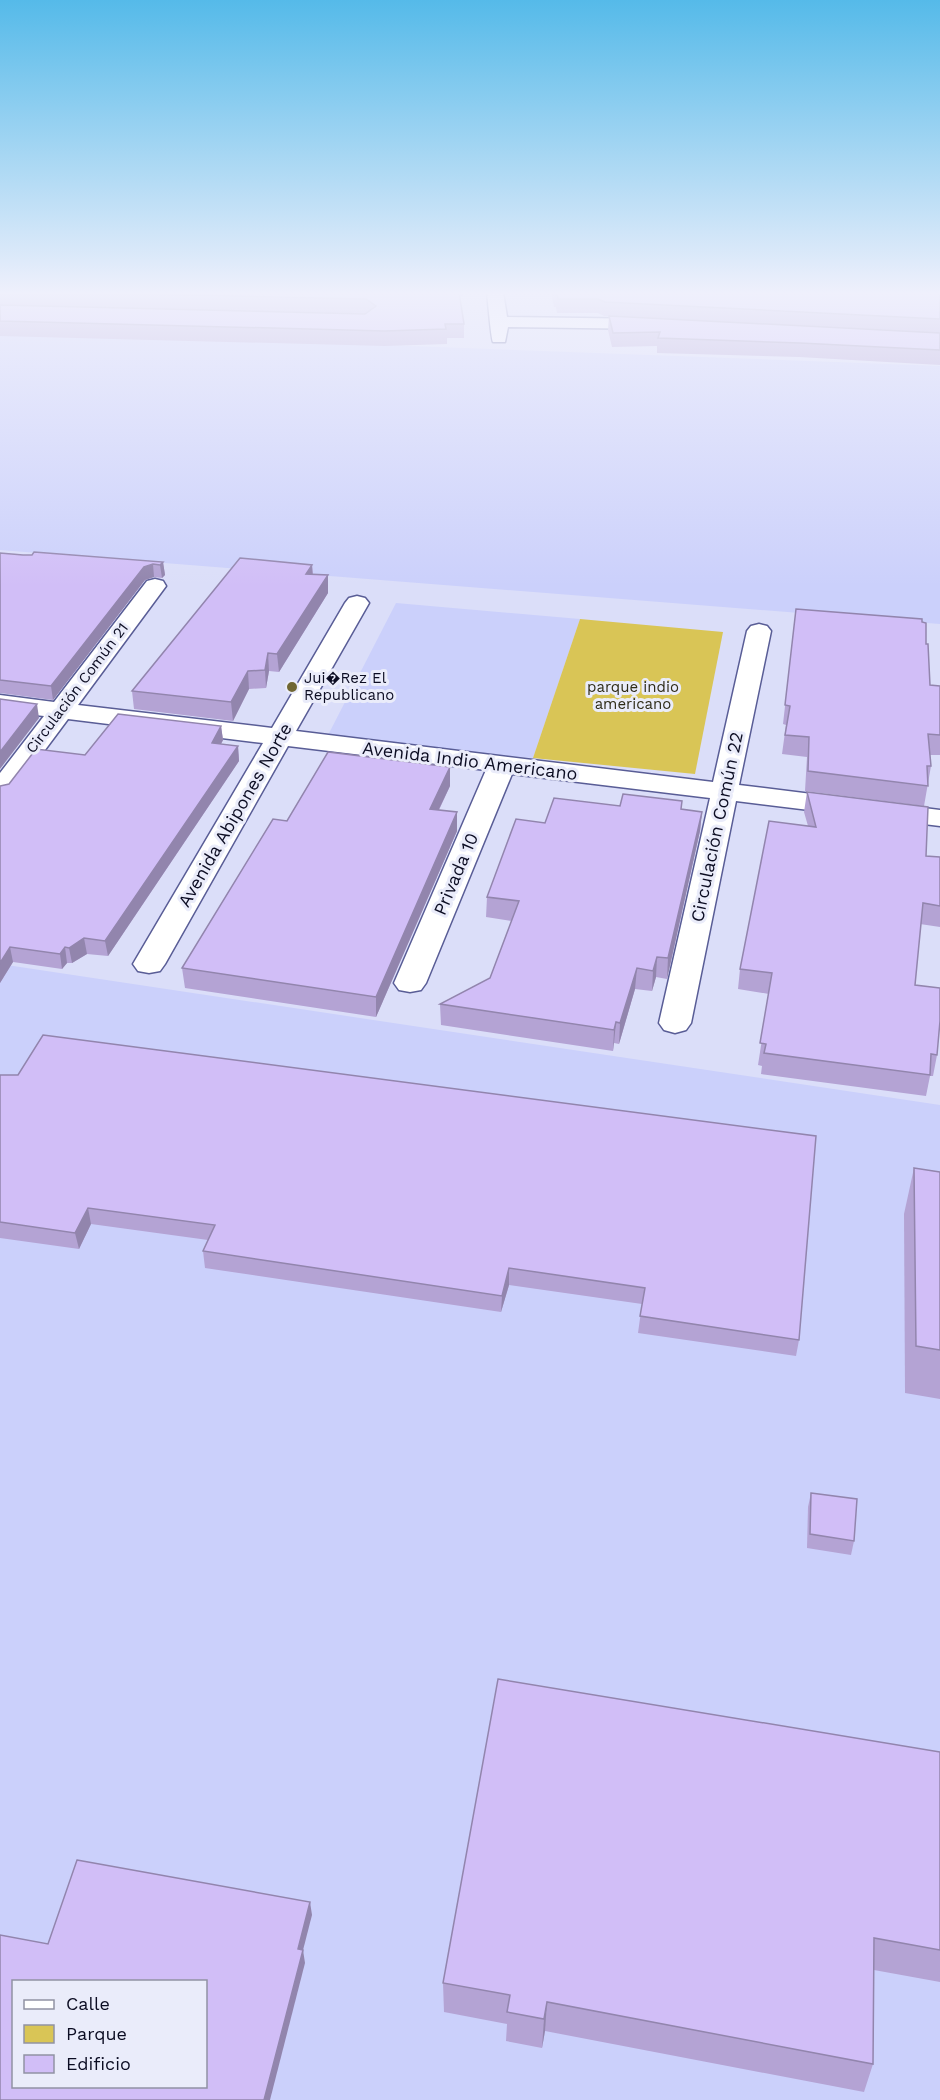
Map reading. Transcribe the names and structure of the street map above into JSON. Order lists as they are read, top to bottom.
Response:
{
  "streets": {
    "street": [
      "Circulación Común 21",
      "Avenida Indio Americano",
      "Avenida Abipones Norte",
      "Circulación Común 22",
      "Privada 10"
    ]
  },
  "crossings": [
    ["Circulación Común 21", "Avenida Indio Americano"],
    ["Avenida Indio Americano", "Avenida Abipones Norte"],
    ["Avenida Indio Americano", "Circulación Común 22"],
    ["Avenida Indio Americano", "Privada 10"]
  ],
  "parks": ["parque indio americano"],
  "places": ["Jui�Rez El Republicano"],
  "legend": ["Calle", "Parque", "Edificio"]
}
